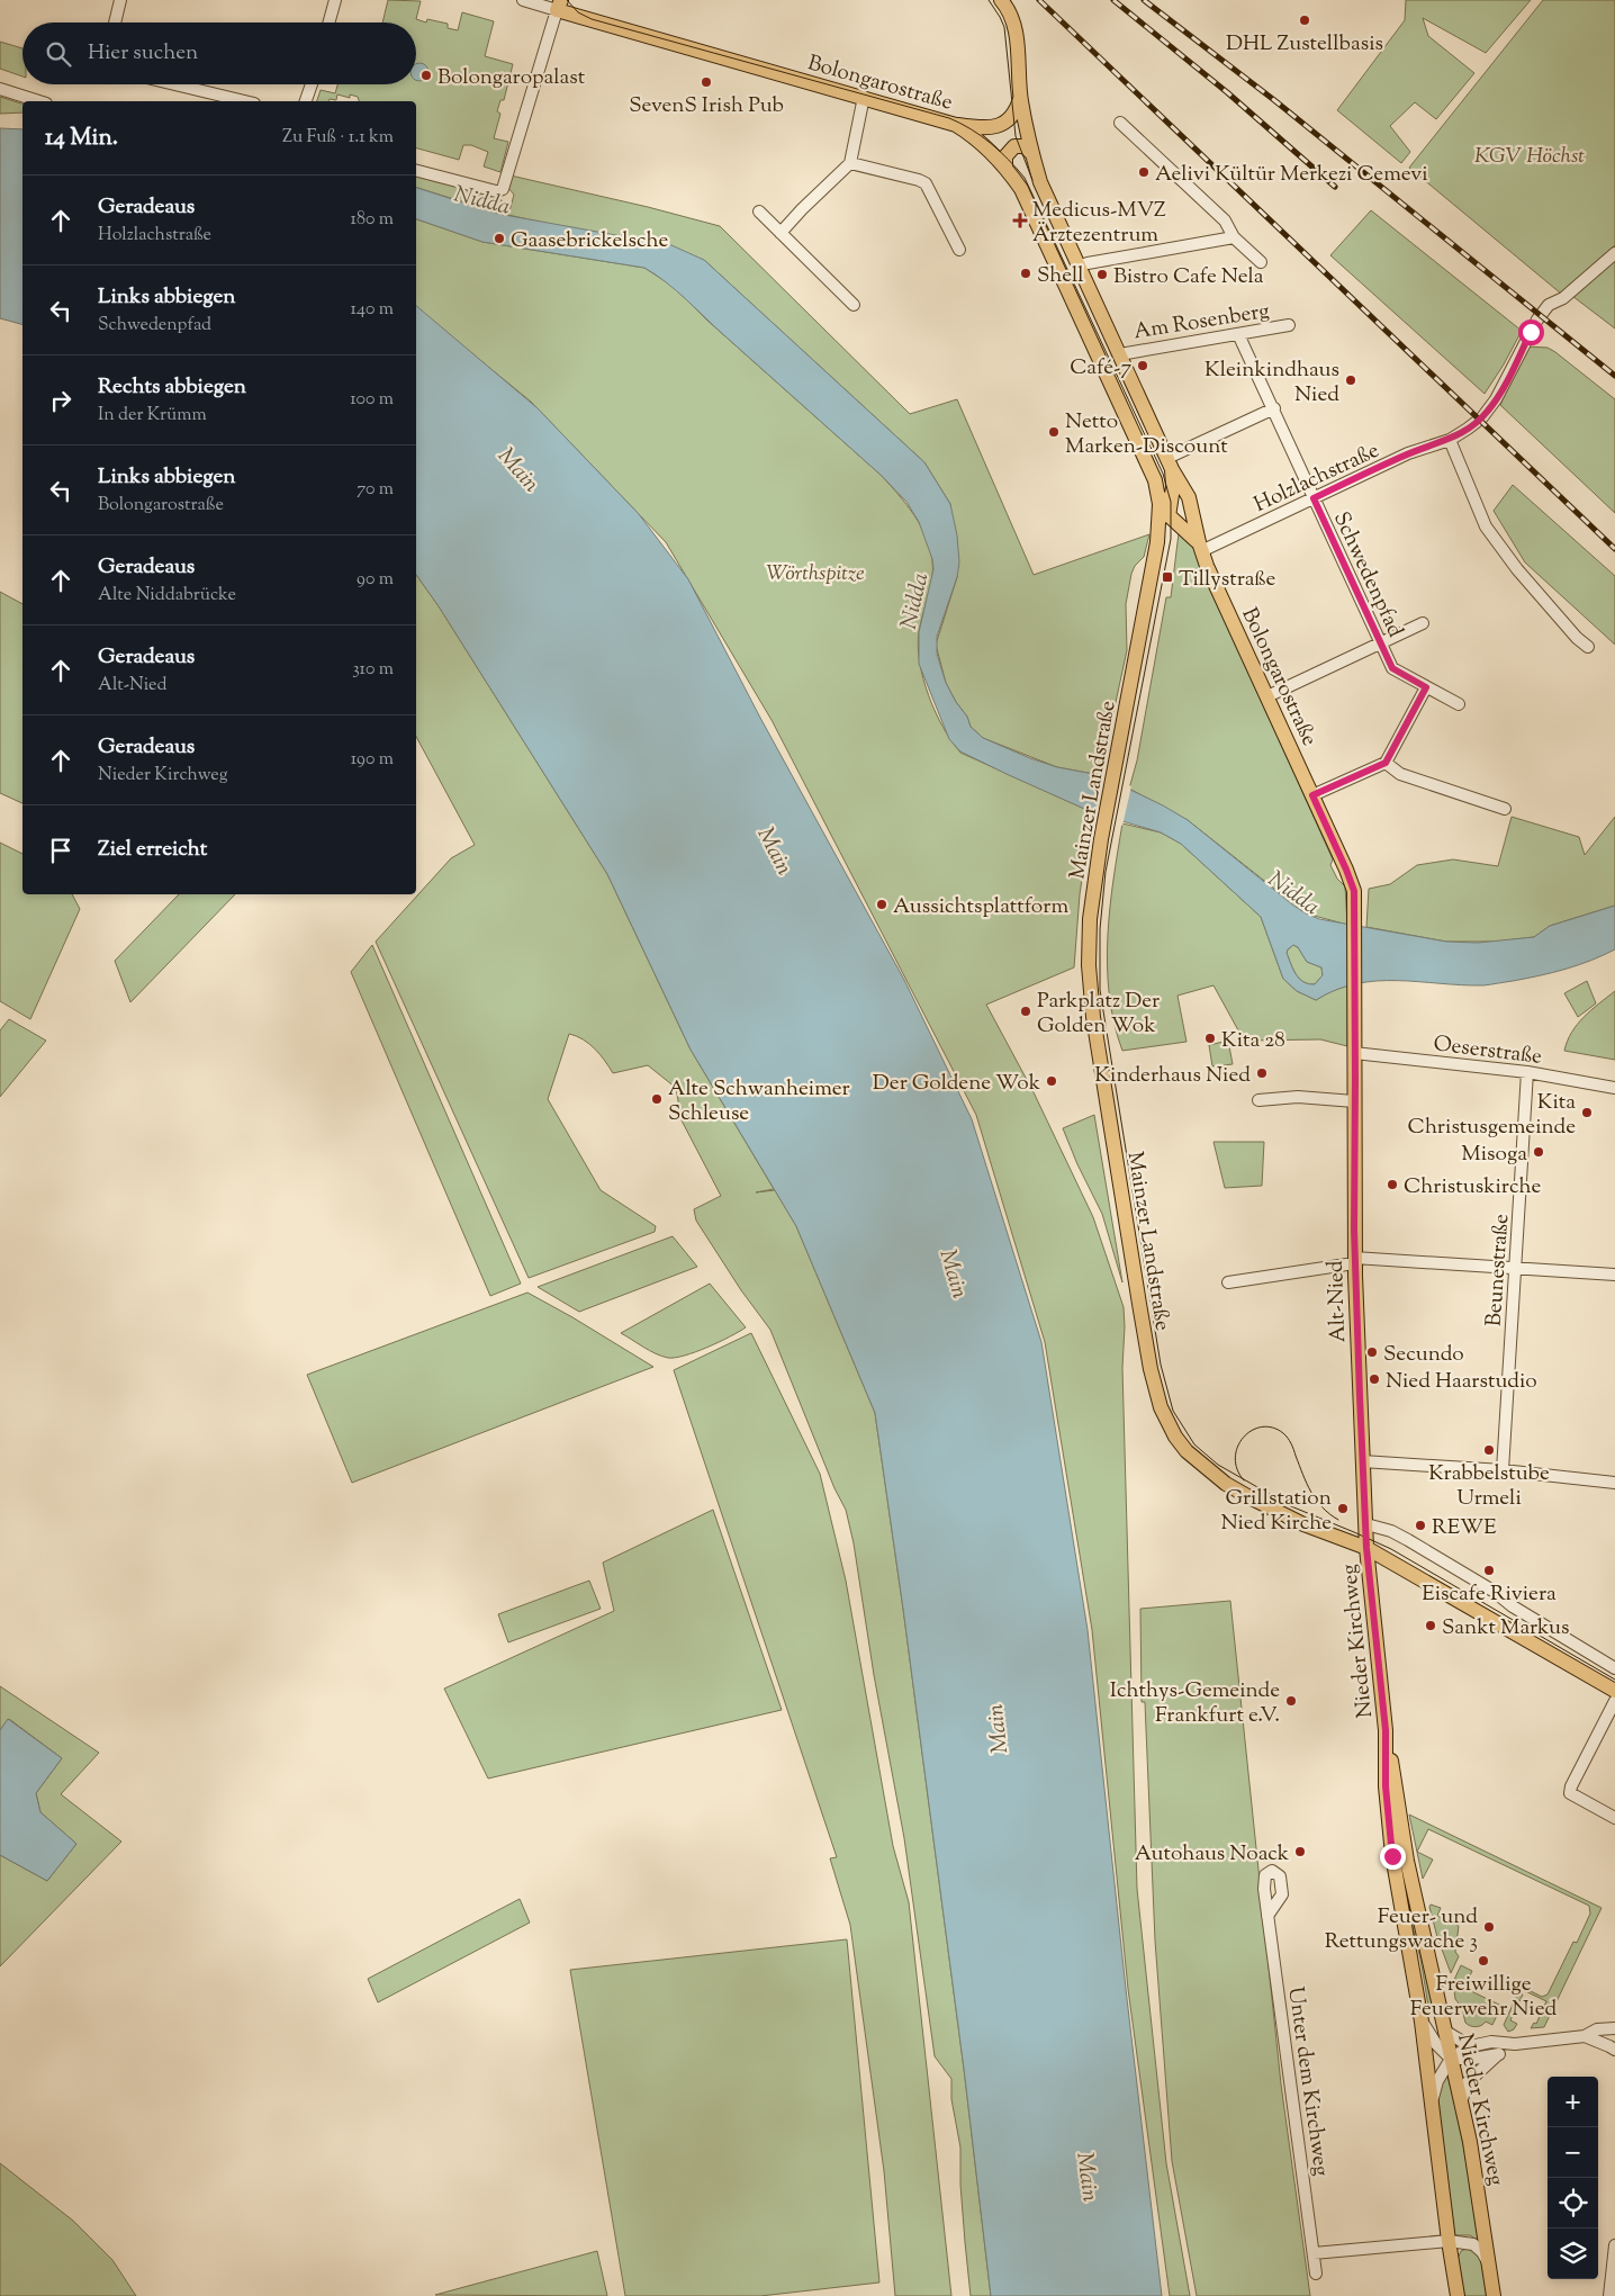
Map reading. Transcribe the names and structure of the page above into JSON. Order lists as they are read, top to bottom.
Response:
{
  "streets": {
    "main road": [
      "Bolongarostraße",
      "Mainzer Landstraße",
      "Alt-Nied",
      "Nieder Kirchweg"
    ],
    "street": [
      "Am Rosenberg",
      "Holzlachstraße",
      "Schwedenpfad",
      "Oeserstraße",
      "Beunestraße",
      "Unter dem Kirchweg"
    ]
  },
  "crossings": [
    ["Bolongarostraße", "Holzlachstraße"],
    ["Bolongarostraße", "Mainzer Landstraße"],
    ["Bolongarostraße", "Oeserstraße"],
    ["Bolongarostraße", "Alt-Nied"],
    ["Am Rosenberg", "Schwedenpfad"],
    ["Holzlachstraße", "Schwedenpfad"],
    ["Mainzer Landstraße", "Alt-Nied"],
    ["Mainzer Landstraße", "Nieder Kirchweg"],
    ["Oeserstraße", "Beunestraße"],
    ["Oeserstraße", "Alt-Nied"],
    ["Alt-Nied", "Nieder Kirchweg"]
  ],
  "water": ["Nidda", "Main"],
  "parks": ["KGV Höchst", "Wörthspitze"],
  "places": {
    "other": [
      "DHL Zustellbasis",
      "Bolongaropalast",
      "SevenS Irish Pub",
      "Aelivi Kültür Merkezi Cemevi",
      "Gaasebrickelsche",
      "Shell",
      "Bistro Cafe Nela",
      "Café-7",
      "Kleinkindhaus Nied",
      "Netto Marken-Discount",
      "Aussichtsplattform",
      "Parkplatz Der Golden Wok",
      "Kita 28",
      "Kinderhaus Nied",
      "Der Goldene Wok",
      "Alte Schwanheimer Schleuse",
      "Kita Christusgemeinde",
      "Misoga",
      "Christuskirche",
      "Secundo",
      "Nied Haarstudio",
      "Krabbelstube Urmeli",
      "Grillstation Nied Kirche",
      "REWE",
      "Eiscafe Riviera",
      "Sankt Markus",
      "Ichthys-Gemeinde Frankfurt e.V.",
      "Autohaus Noack",
      "Feuer- und Rettungswache 3",
      "Freiwillige Feuerwehr Nied"
    ],
    "health": ["Medicus-MVZ Ärztezentrum"],
    "transit": ["Tillystraße"]
  },
  "page": {
    "search": "Hier suchen",
    "heading": ["14 Min.", "Zu Fuß · 1.1 km"],
    "list": [
      ["Geradeaus", "Holzlachstraße", "180 m"],
      ["Links abbiegen", "Schwedenpfad", "140 m"],
      ["Rechts abbiegen", "In der Krümm", "100 m"],
      ["Links abbiegen", "Bolongarostraße", "70 m"],
      ["Geradeaus", "Alte Niddabrücke", "90 m"],
      ["Geradeaus", "Alt-Nied", "310 m"],
      ["Geradeaus", "Nieder Kirchweg", "190 m"],
      "Ziel erreicht"
    ],
    "map_buttons": ["+", "−"]
  }
}
